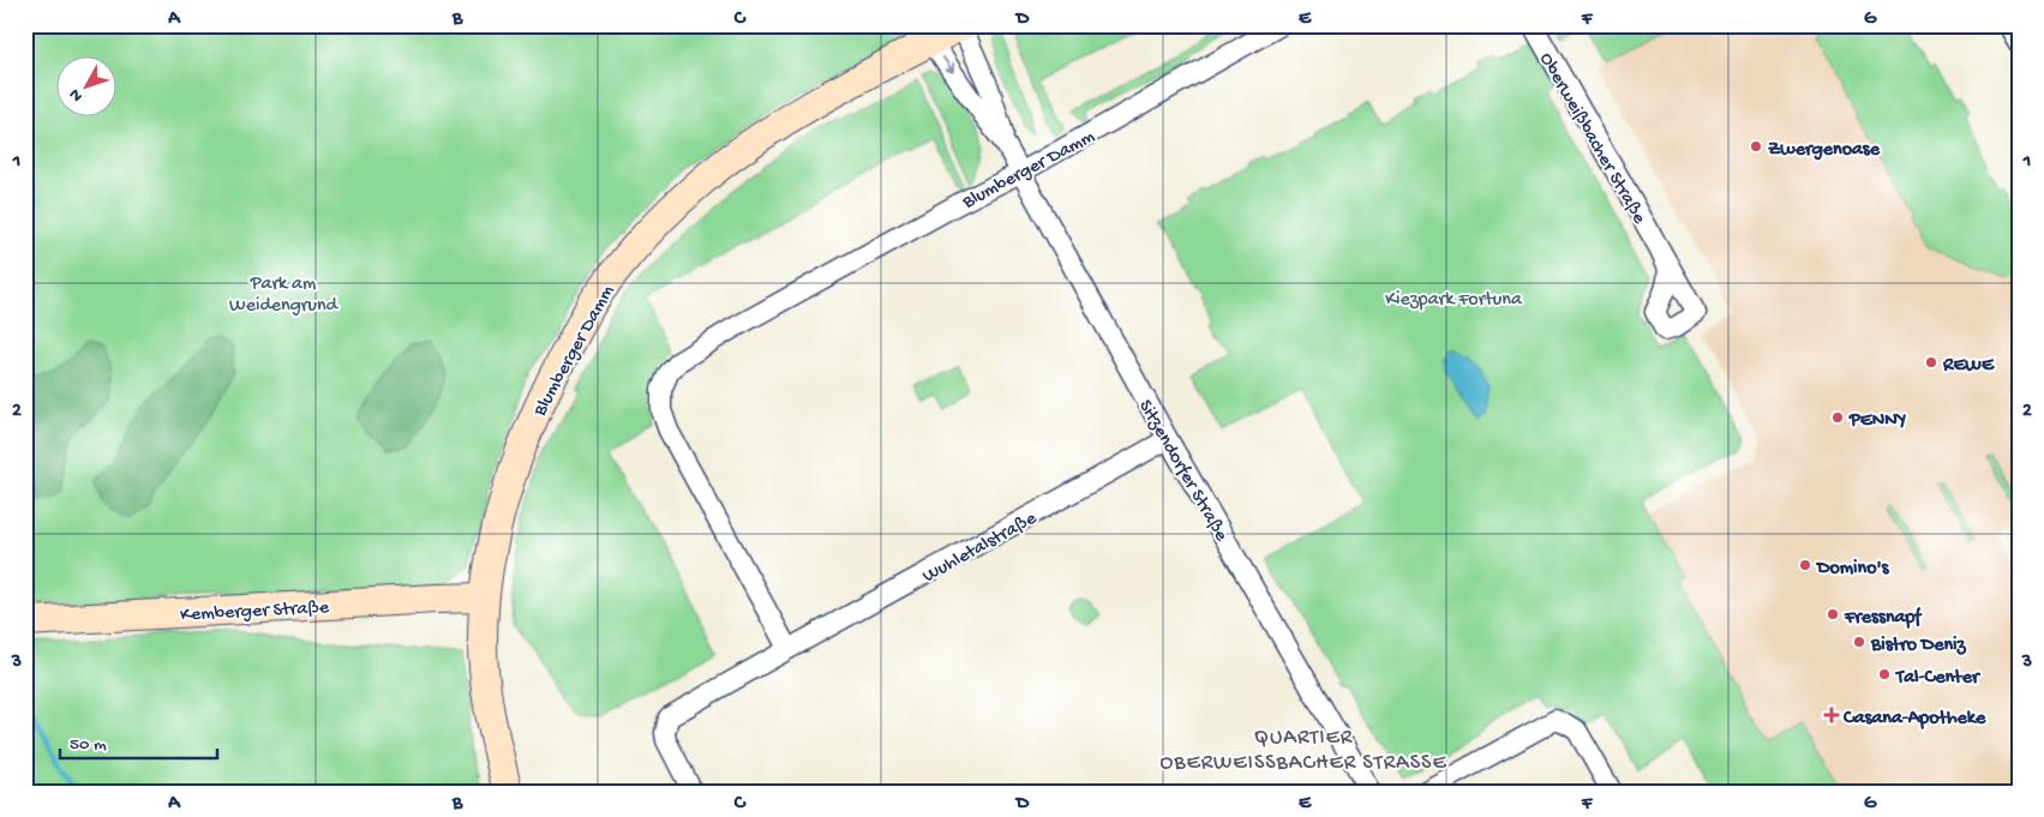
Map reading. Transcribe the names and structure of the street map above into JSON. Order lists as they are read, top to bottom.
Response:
{
  "streets": {
    "main road": ["Blumberger Damm", "Kemberger Straße"],
    "street": ["Oberweißbacher Straße", "Sitzendorfer Straße", "Wuhletalstraße"]
  },
  "crossings": [
    ["Blumberger Damm", "Sitzendorfer Straße"],
    ["Blumberger Damm", "Wuhletalstraße"],
    ["Blumberger Damm", "Kemberger Straße"],
    ["Sitzendorfer Straße", "Wuhletalstraße"]
  ],
  "districts": ["QUARTIER OBERWEISSBACHER STRASSE"],
  "parks": ["Park am Weidengrund", "Kiezpark Fortuna"],
  "places": {
    "other": [
      "Zwergenoase",
      "REWE",
      "PENNY",
      "Domino's",
      "Fressnapf",
      "Bistro Deniz",
      "Tal-Center"
    ],
    "health": ["Casana-Apotheke"]
  },
  "scale_bar": "50 m",
  "north": "bottom left",
  "grid": {
    "columns": [
      "A",
      "B",
      "C",
      "D",
      "E",
      "F",
      "G"
    ],
    "rows": ["1", "2", "3"]
  }
}
